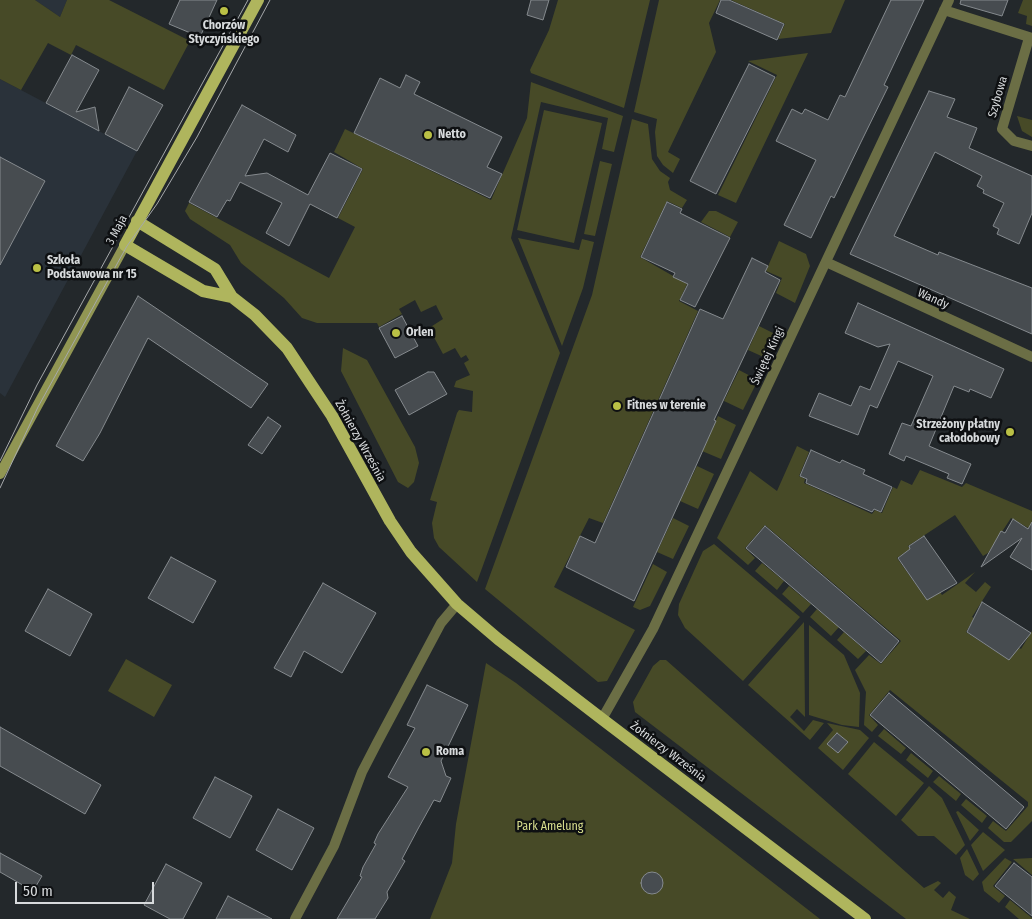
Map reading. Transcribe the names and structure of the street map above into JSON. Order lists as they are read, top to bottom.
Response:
{
  "streets": {
    "main road": ["3 Maja", "Żołnierzy Września"],
    "street": ["Szybowa", "Wandy", "Świętej Kingi"]
  },
  "crossings": [
    ["Szybowa", "Świętej Kingi"],
    ["3 Maja", "Żołnierzy Września"],
    ["Wandy", "Świętej Kingi"],
    ["Świętej Kingi", "Żołnierzy Września"]
  ],
  "parks": ["Park Amelung"],
  "places": [
    "Chorzów Styczyńskiego",
    "Netto",
    "Szkoła Podstawowa nr 15",
    "Orlen",
    "Fitnes w terenie",
    "Strzeżony płatny całodobowy",
    "Roma"
  ],
  "scale_bar": "50 m"
}
